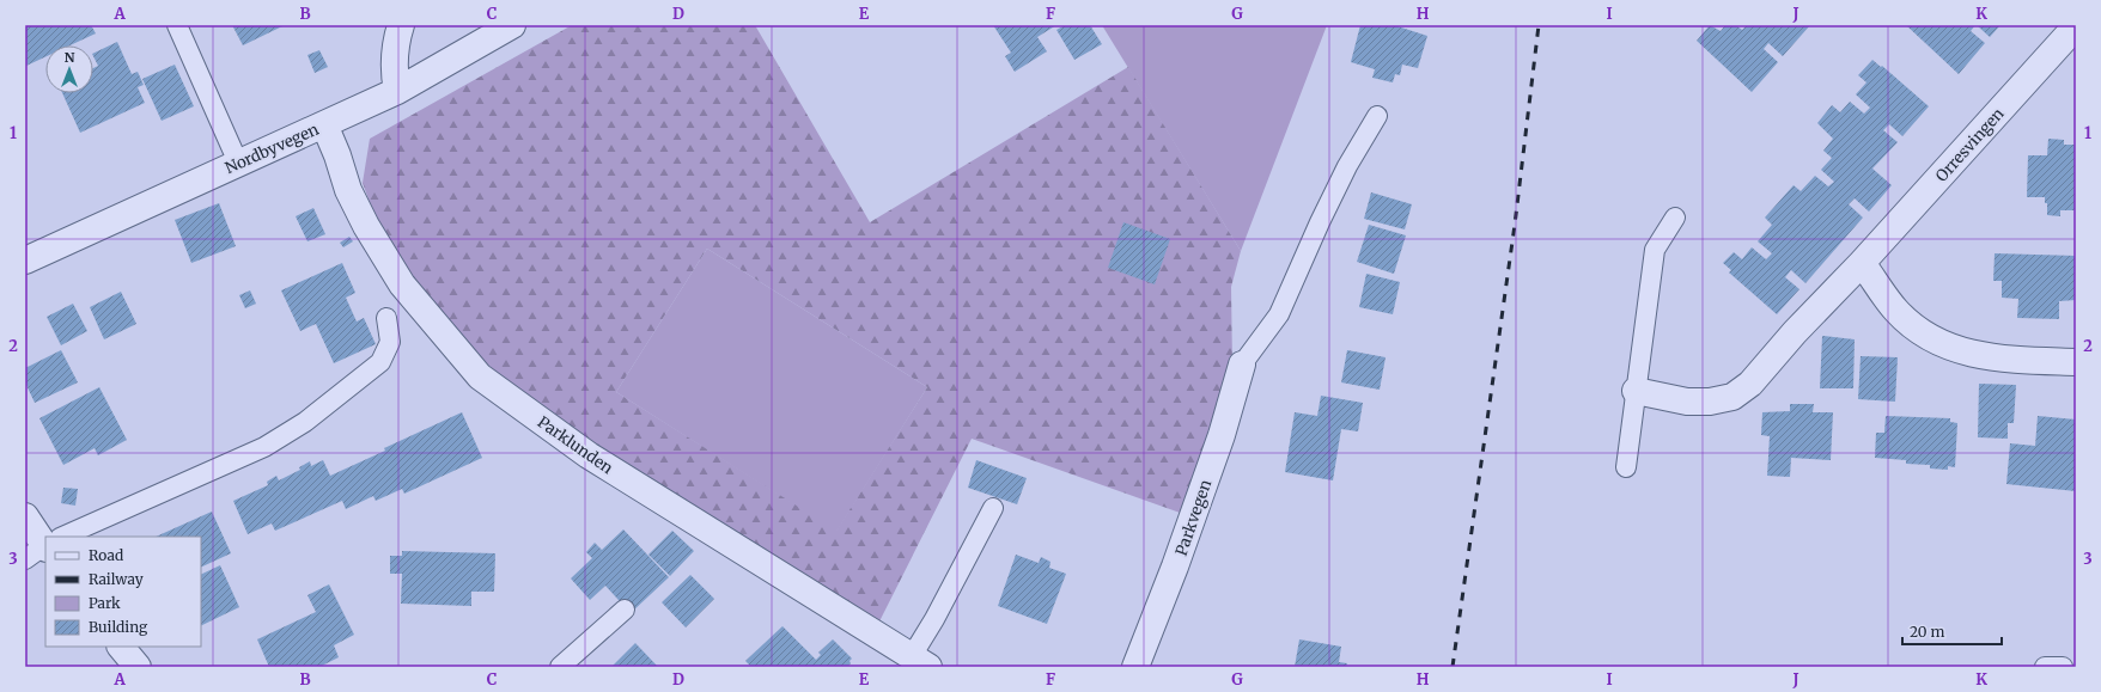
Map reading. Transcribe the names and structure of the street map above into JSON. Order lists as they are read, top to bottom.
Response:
{
  "streets": {
    "street": [
      "Orresvingen",
      "Nordbyvegen",
      "Parklunden",
      "Parkvegen"
    ]
  },
  "crossings": [
    ["Nordbyvegen", "Parklunden"]
  ],
  "legend": [
    "Road",
    "Railway",
    "Park",
    "Building"
  ],
  "scale_bar": "20 m",
  "north": "top",
  "grid": {
    "columns": [
      "A",
      "B",
      "C",
      "D",
      "E",
      "F",
      "G",
      "H",
      "I",
      "J",
      "K"
    ],
    "rows": ["1", "2", "3"]
  }
}
